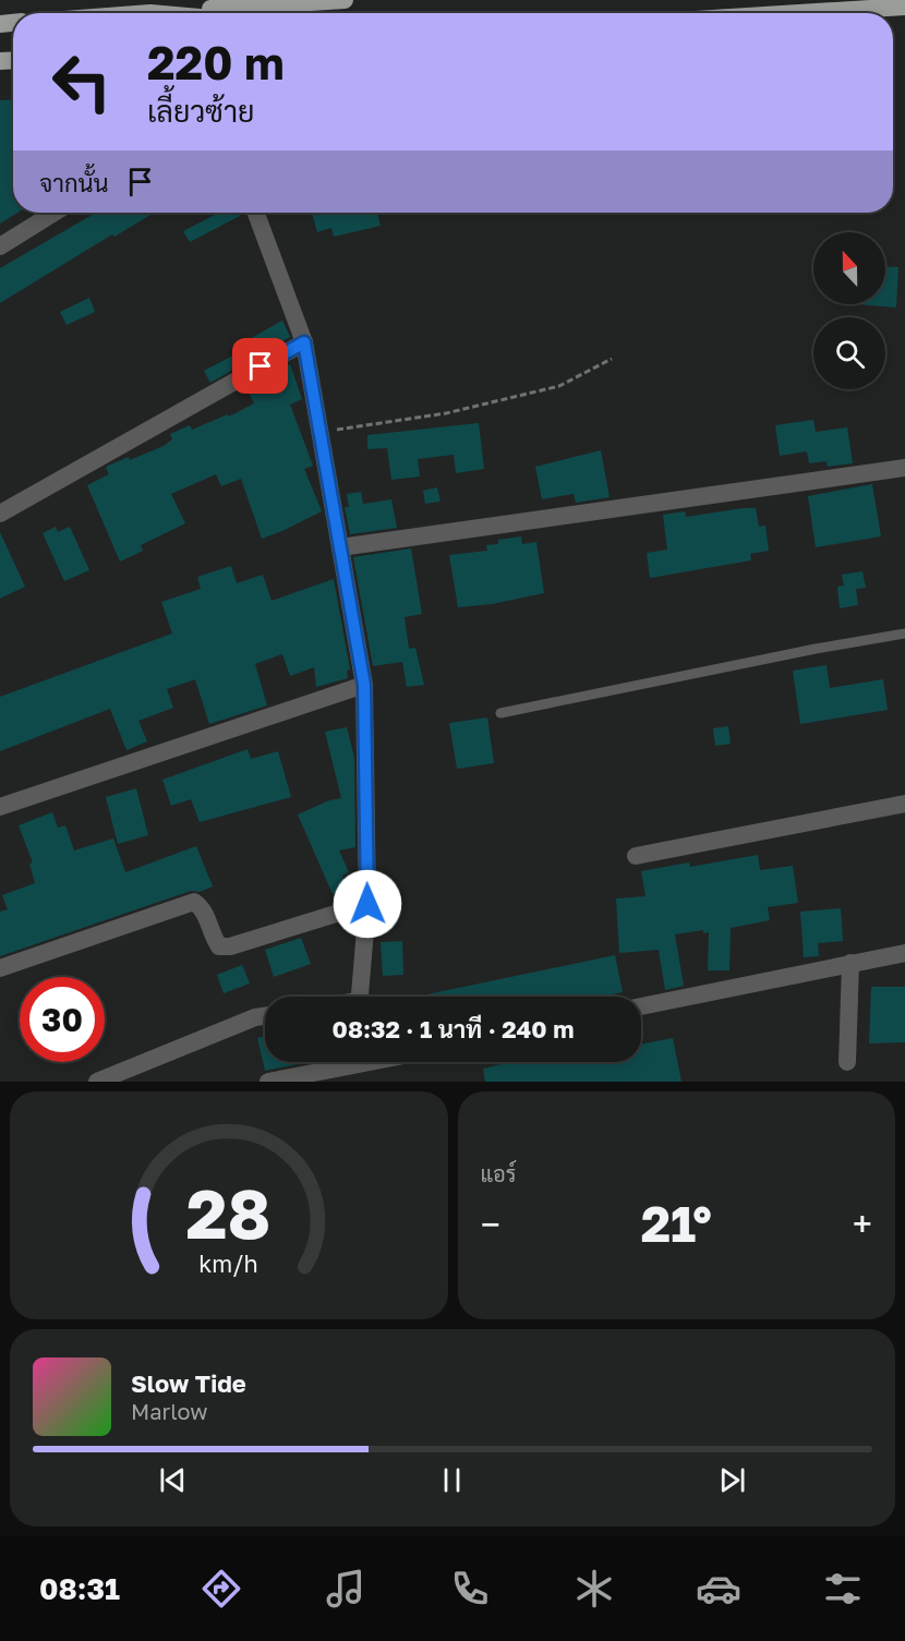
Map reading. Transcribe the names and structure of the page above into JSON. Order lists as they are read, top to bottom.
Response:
{
  "north": "top",
  "page": {
    "turn": ["220 m", "เลี้ยวซ้าย"],
    "then": "จากนั้น",
    "limit": "30",
    "trip": "08:32 · 1 นาที · 240 m",
    "tile": "แอร์",
    "heat": ["−", "21°", "+"],
    "song": ["Slow Tide", "Marlow"],
    "tabs": "08:31",
    "gauge": ["28", "km/h"]
  }
}
